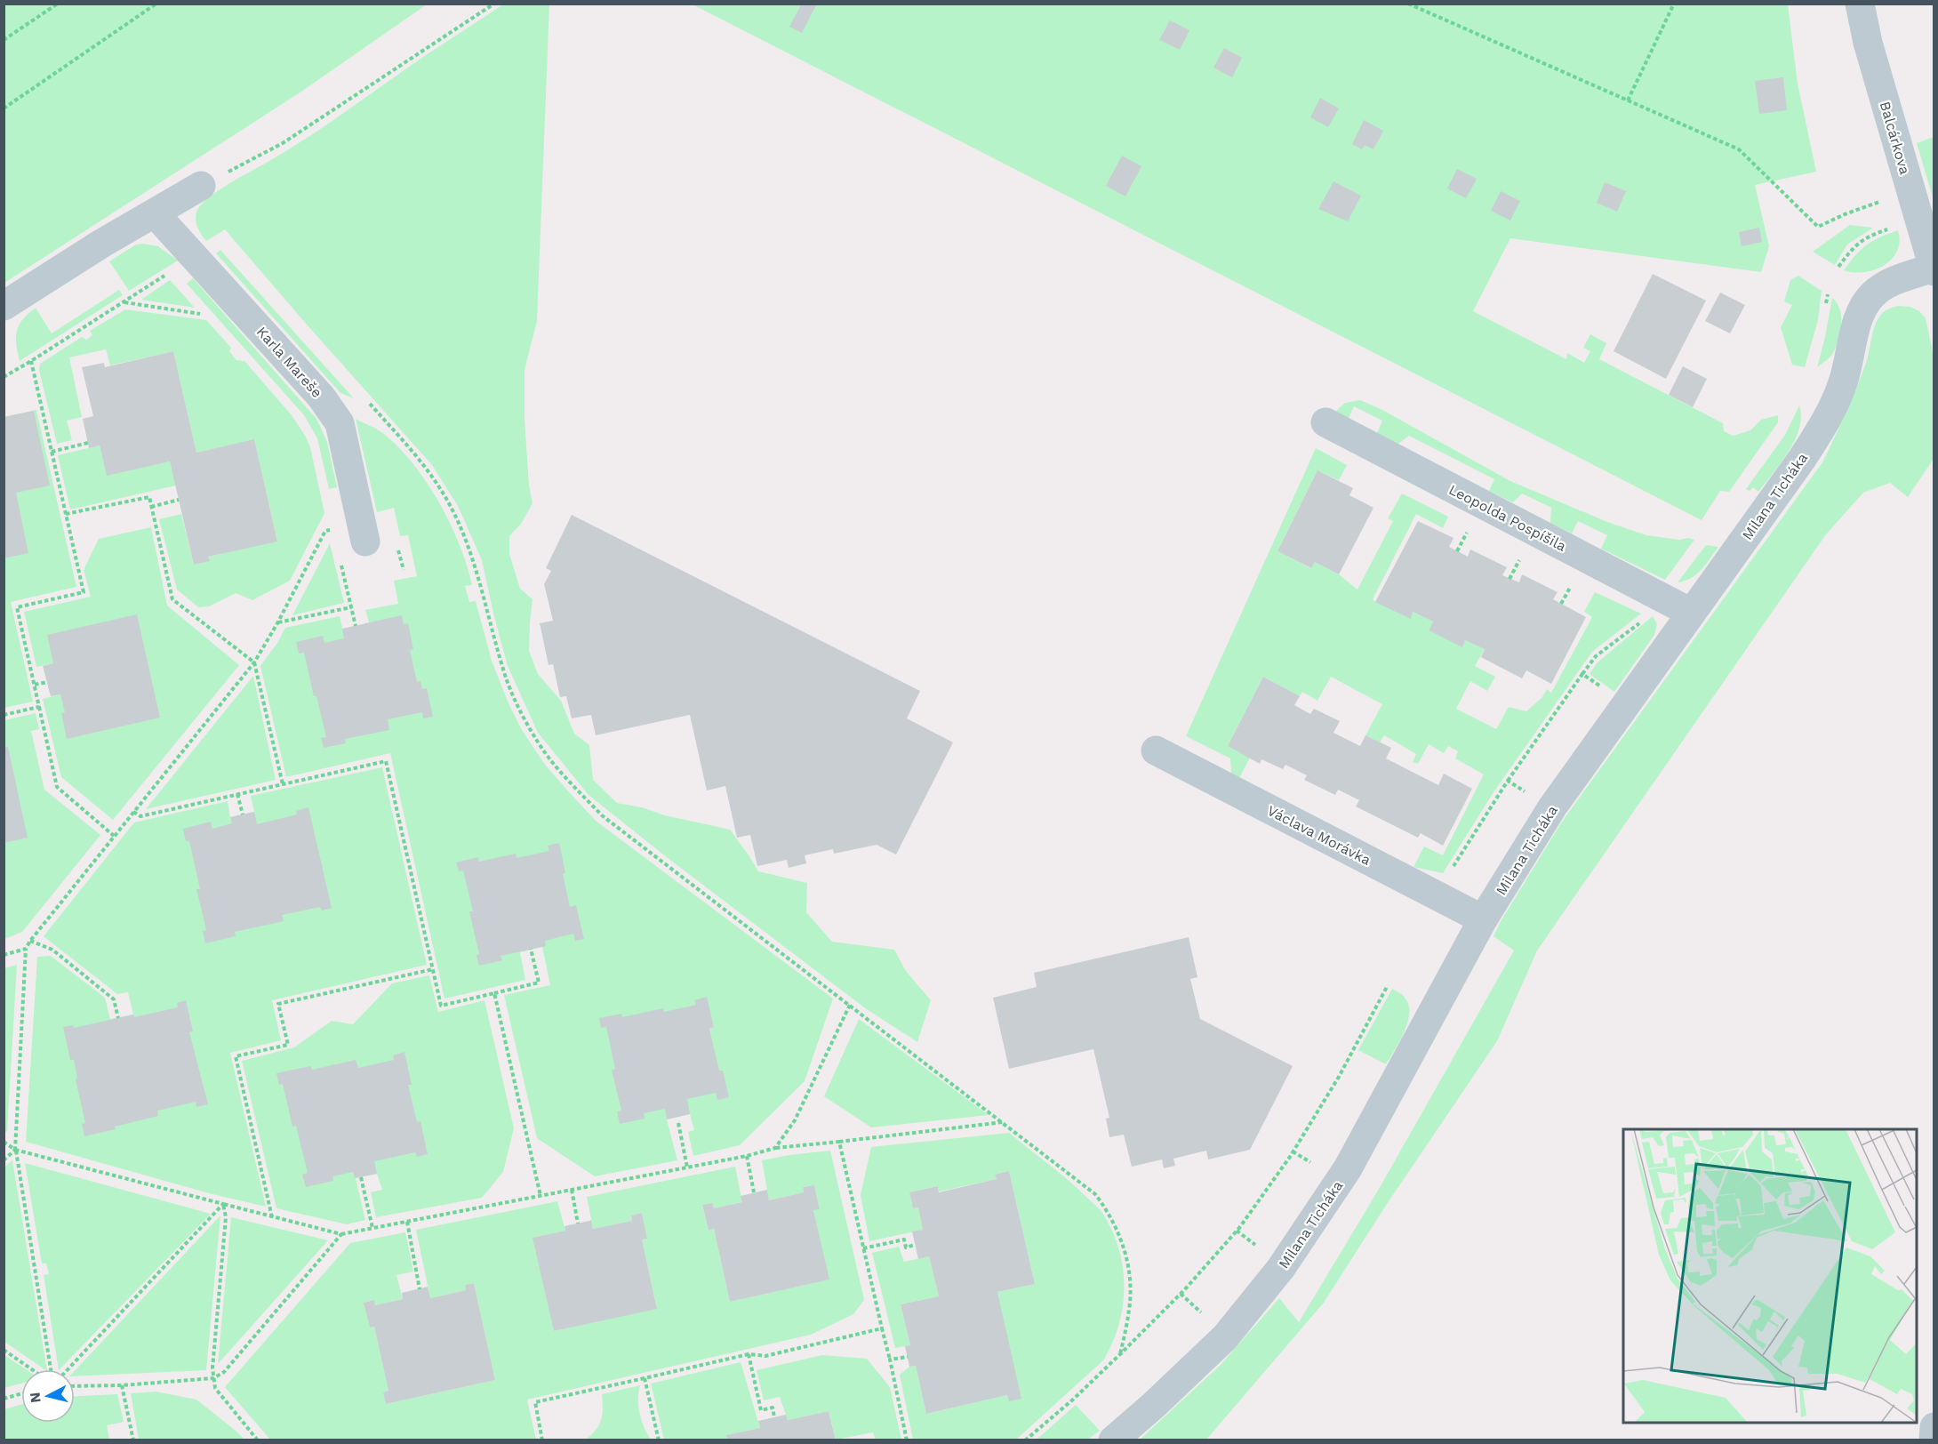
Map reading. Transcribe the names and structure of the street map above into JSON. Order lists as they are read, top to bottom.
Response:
{
  "streets": {
    "street": [
      "Balcárkova",
      "Karla Mareše",
      "Milana Ticháka",
      "Leopolda Pospíšila",
      "Václava Morávka"
    ]
  },
  "crossings": [
    ["Balcárkova", "Milana Ticháka"],
    ["Milana Ticháka", "Leopolda Pospíšila"],
    ["Milana Ticháka", "Václava Morávka"]
  ],
  "north": "left"
}
